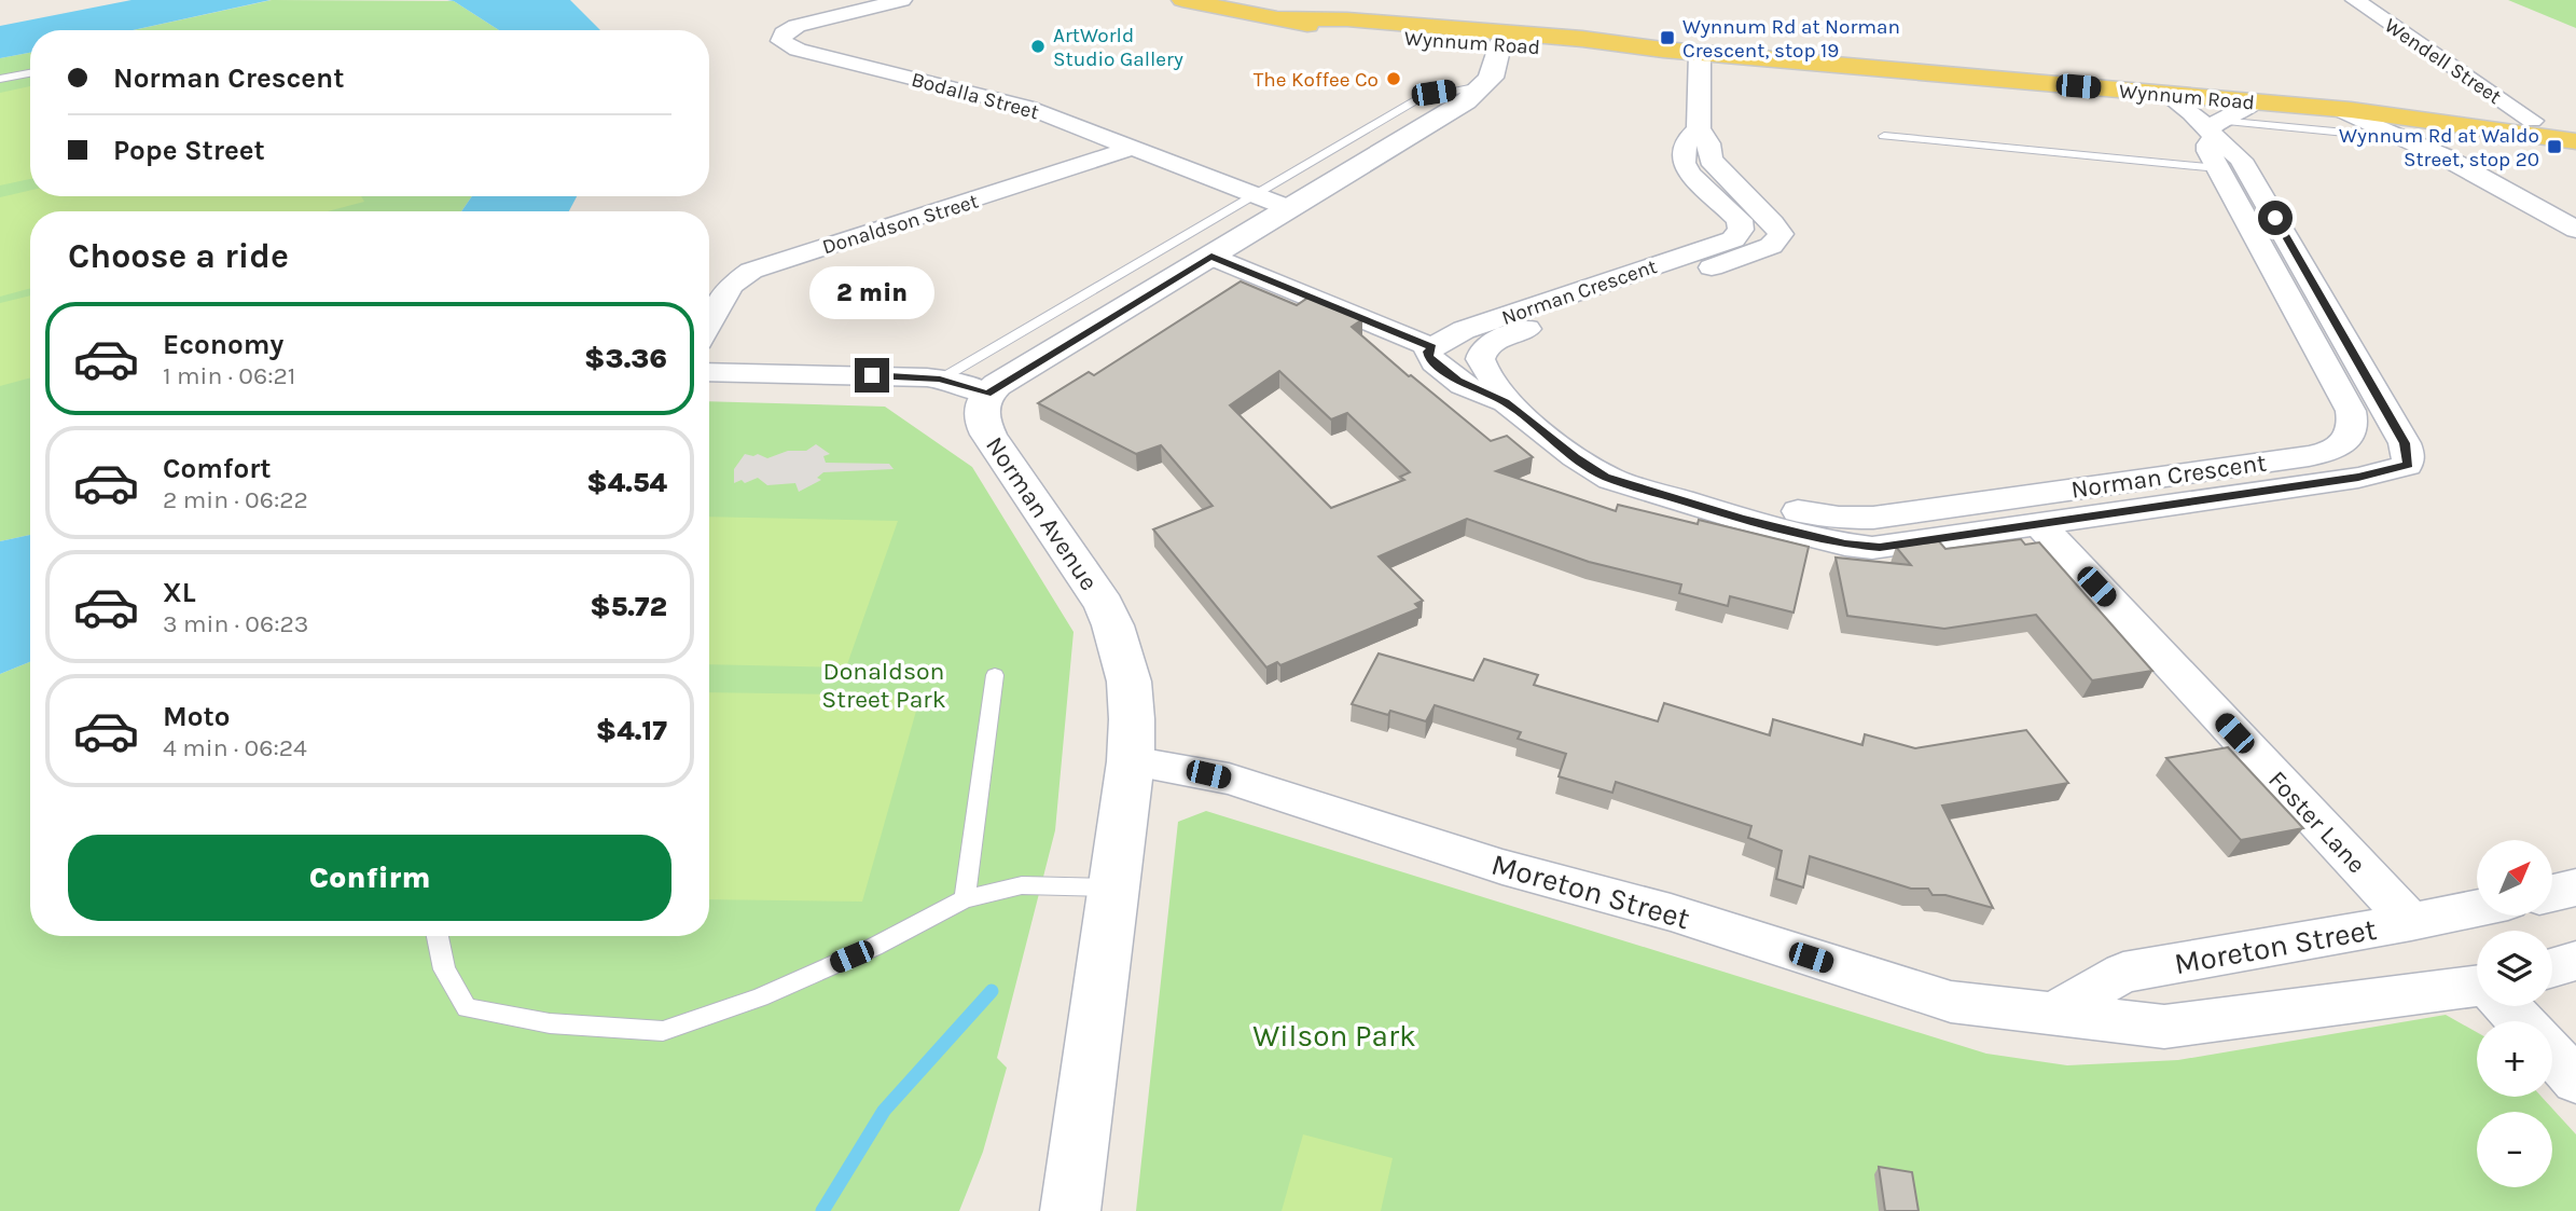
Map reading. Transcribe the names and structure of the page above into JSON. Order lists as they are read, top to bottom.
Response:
{
  "streets": {
    "main road": ["Wynnum Road"],
    "street": [
      "Wendell Street",
      "Bodalla Street",
      "Donaldson Street",
      "Norman Crescent",
      "Norman Avenue",
      "Foster Lane",
      "Moreton Street"
    ]
  },
  "crossings": [
    ["Wynnum Road", "Wendell Street"],
    ["Wynnum Road", "Norman Crescent"],
    ["Bodalla Street", "Donaldson Street"],
    ["Norman Crescent", "Foster Lane"],
    ["Norman Avenue", "Moreton Street"],
    ["Foster Lane", "Moreton Street"]
  ],
  "parks": ["Donaldson Street Park", "Wilson Park"],
  "places": {
    "transit": ["Wynnum Rd at Norman Crescent, stop 19", "Wynnum Rd at Waldo Street, stop 20"],
    "other": ["ArtWorld Studio Gallery", "The Koffee Co"]
  },
  "north": "top right",
  "page": {
    "banner": ["Norman Crescent", "Pope Street"],
    "heading": "Choose a ride",
    "bubble": "2 min",
    "list": [
      {
        "name": "Economy",
        "note": "1 min · 06:21",
        "value": "$3.36"
      },
      {
        "name": "Comfort",
        "note": "2 min · 06:22",
        "value": "$4.54"
      },
      {
        "name": "XL",
        "note": "3 min · 06:23",
        "value": "$5.72"
      },
      {
        "name": "Moto",
        "note": "4 min · 06:24",
        "value": "$4.17"
      }
    ],
    "buttons": "Confirm",
    "map_buttons": ["+", "−"]
  }
}
